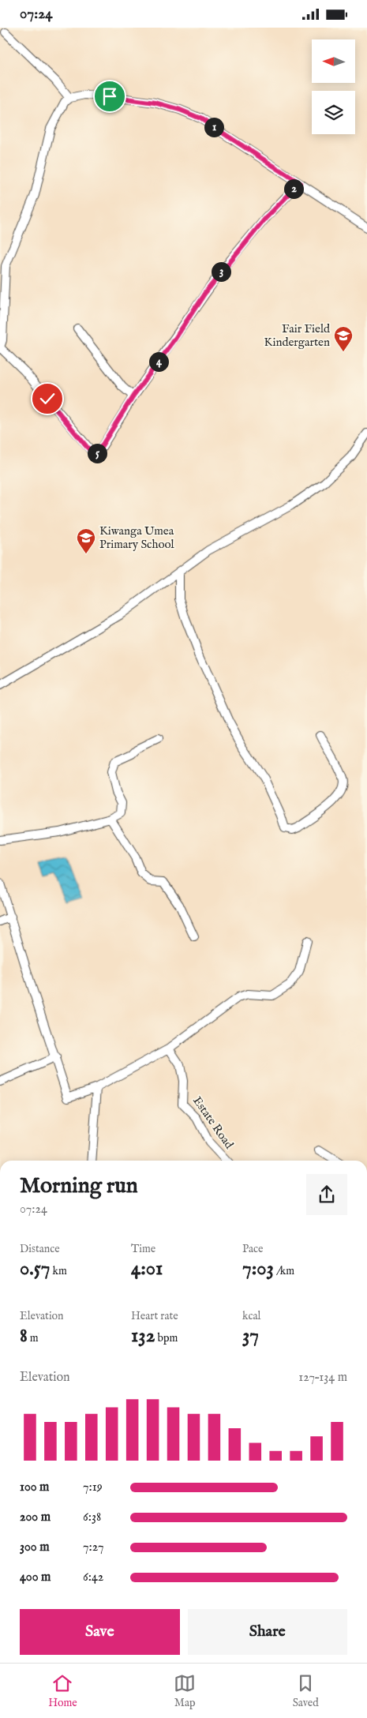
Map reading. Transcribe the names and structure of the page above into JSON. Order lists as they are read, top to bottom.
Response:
{
  "streets": {
    "street": ["Estate Road"]
  },
  "places": {
    "school or university": ["Fair Field Kindergarten", "Kiwanga Umea Primary School"]
  },
  "north": "left",
  "page": {
    "status": "07:24",
    "pins": [
      "1",
      "2",
      "3",
      "4",
      "5"
    ],
    "heading": ["Morning run", "07:24"],
    "stats": [
      ["Distance", "0.57 km"],
      ["Time", "4:01"],
      ["Pace", "7:03 /km"],
      ["Elevation", "8 m"],
      ["Heart rate", "132 bpm"],
      ["kcal", "37"]
    ],
    "chart": ["Elevation", "127–134 m"],
    "list": [
      {
        "name": "100 m",
        "note": "7:19"
      },
      {
        "name": "200 m",
        "note": "6:38"
      },
      {
        "name": "300 m",
        "note": "7:27"
      },
      {
        "name": "400 m",
        "note": "6:42"
      }
    ],
    "buttons": ["Save", "Share"],
    "tabs": ["Home", "Map", "Saved"]
  }
}
